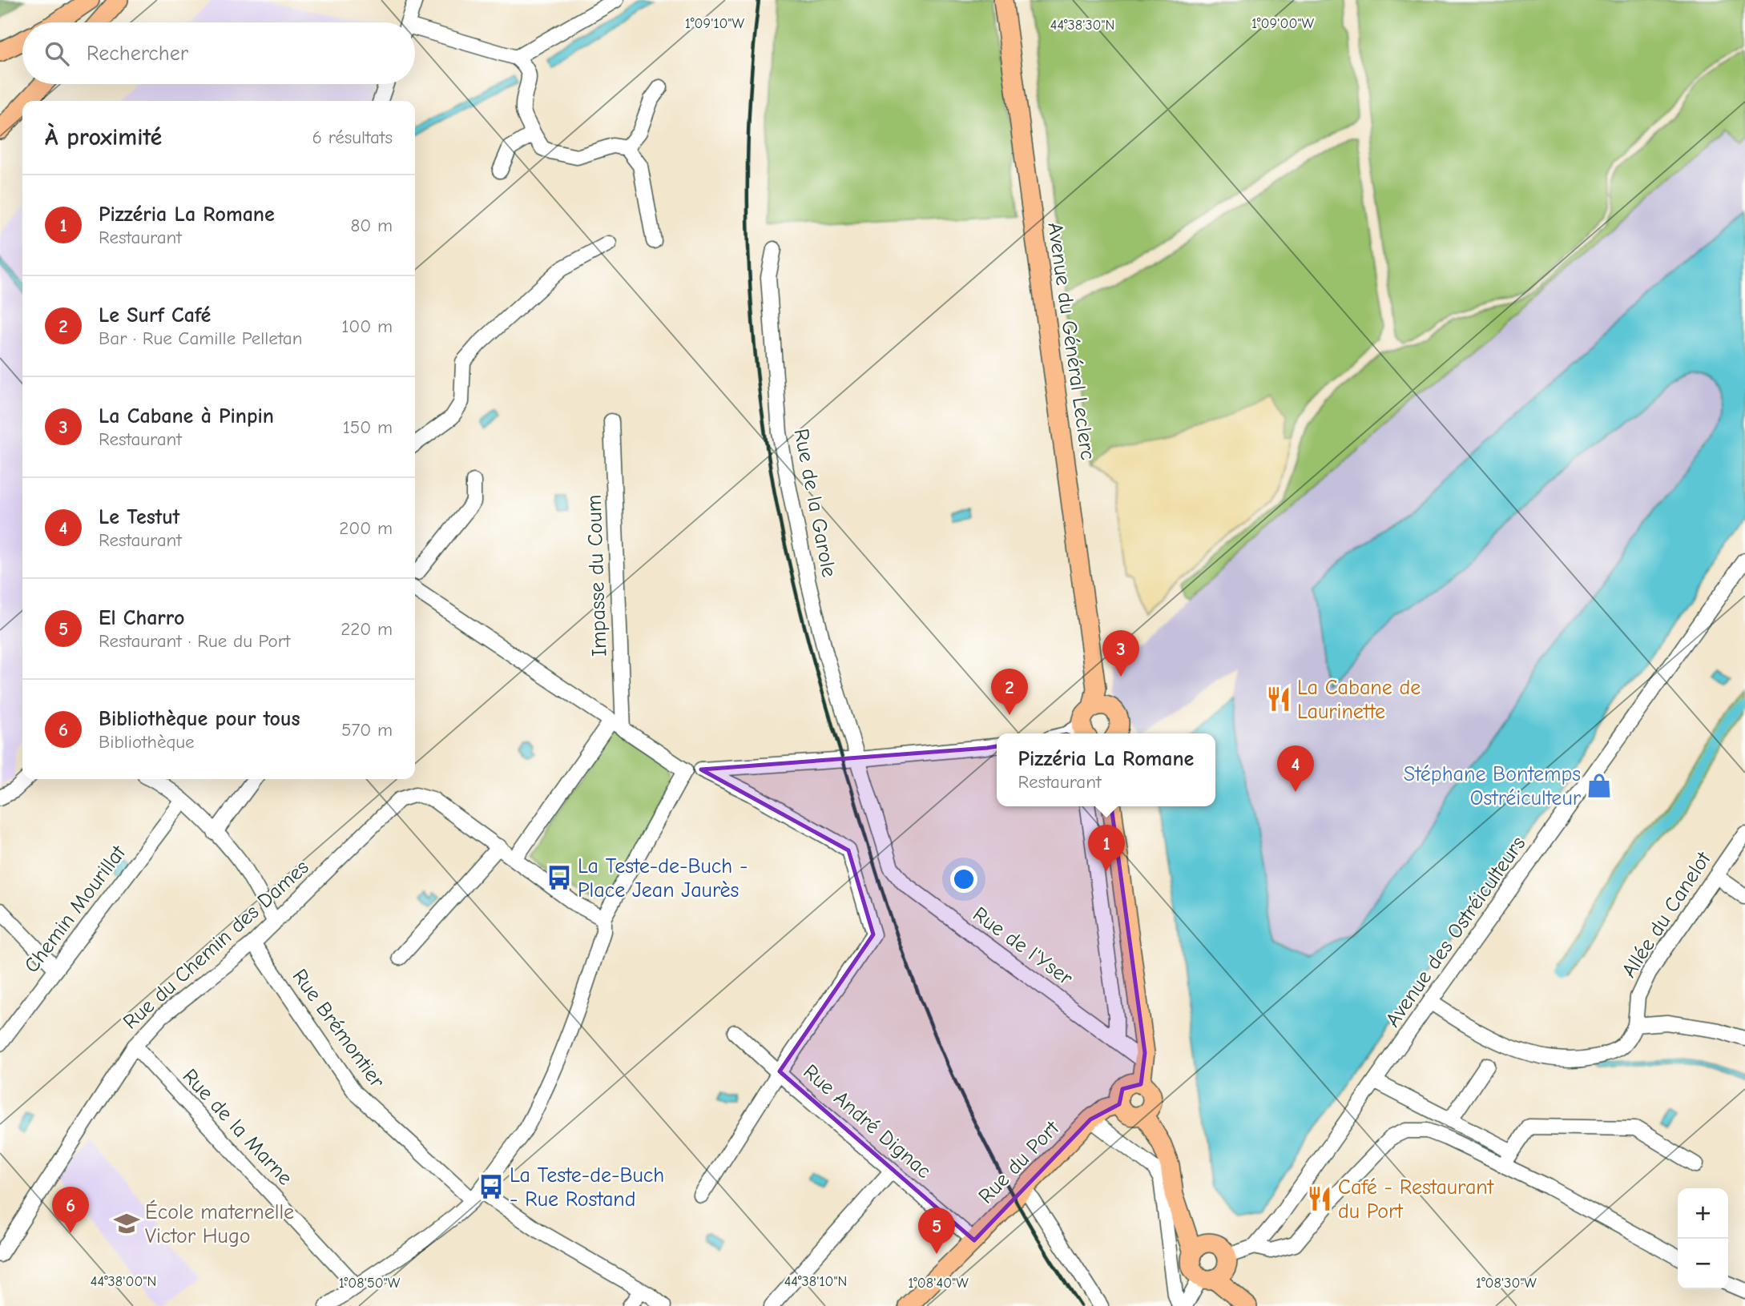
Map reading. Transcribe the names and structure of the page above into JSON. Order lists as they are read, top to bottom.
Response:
{
  "streets": {
    "main road": ["Avenue du Général Leclerc", "Rue du Port"],
    "street": [
      "Rue de la Garole",
      "Impasse du Coum",
      "Chemin Mourillat",
      "Allée du Canelot",
      "Avenue des Ostréiculteurs",
      "Rue du Chemin des Dames",
      "Rue de l'Yser",
      "Rue Brémontier",
      "Rue André Dignac",
      "Rue de la Marne"
    ]
  },
  "crossings": [
    ["Rue de la Garole", "Rue de l'Yser"],
    ["Rue du Chemin des Dames", "Rue Brémontier"],
    ["Rue du Chemin des Dames", "Rue de la Marne"],
    ["Rue André Dignac", "Rue du Port"]
  ],
  "places": {
    "restaurant": ["La Cabane de Laurinette", "Café - Restaurant du Port"],
    "shop": ["Stéphane Bontemps Ostréiculteur"],
    "bus stop": ["La Teste-de-Buch - Place Jean Jaurès", "La Teste-de-Buch - Rue Rostand"],
    "school or university": ["École maternelle Victor Hugo"]
  },
  "page": {
    "search": "Rechercher",
    "heading": ["À proximité", "6 résultats"],
    "list": [
      {
        "mark": "1",
        "name": "Pizzéria La Romane",
        "note": "Restaurant",
        "value": "80 m"
      },
      {
        "mark": "2",
        "name": "Le Surf Café",
        "note": "Bar · Rue Camille Pelletan",
        "value": "100 m"
      },
      {
        "mark": "3",
        "name": "La Cabane à Pinpin",
        "note": "Restaurant",
        "value": "150 m"
      },
      {
        "mark": "4",
        "name": "Le Testut",
        "note": "Restaurant",
        "value": "200 m"
      },
      {
        "mark": "5",
        "name": "El Charro",
        "note": "Restaurant · Rue du Port",
        "value": "220 m"
      },
      {
        "mark": "6",
        "name": "Bibliothèque pour tous",
        "note": "Bibliothèque",
        "value": "570 m"
      }
    ],
    "pins": [
      "3",
      "2",
      "4",
      "1",
      "6",
      "5"
    ],
    "popup": ["Pizzéria La Romane", "Restaurant"],
    "map_buttons": ["+", "−"]
  },
  "coordinates": [
    "1°09'10\"W",
    "1°09'00\"W",
    "44°38'30\"N",
    "44°38'00\"N",
    "44°38'10\"N",
    "1°08'50\"W",
    "1°08'40\"W",
    "1°08'30\"W"
  ]
}
